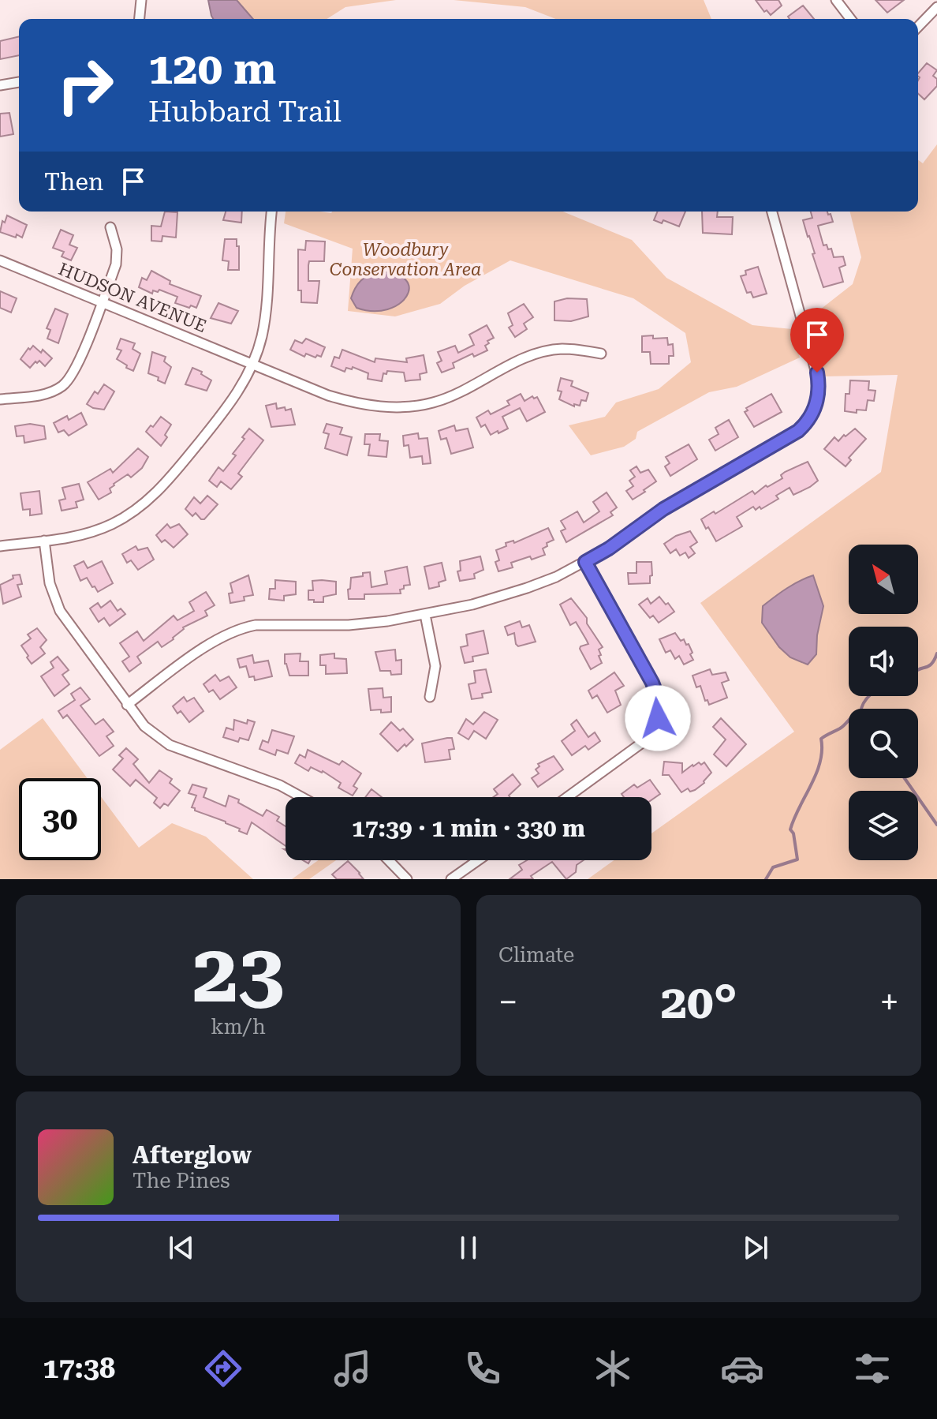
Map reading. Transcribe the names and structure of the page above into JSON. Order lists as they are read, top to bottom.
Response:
{
  "streets": {
    "street": ["HUDSON AVENUE"]
  },
  "parks": ["Woodbury Conservation Area"],
  "north": "top left",
  "page": {
    "turn": ["120 m", "Hubbard Trail"],
    "then": "Then",
    "limit": "30",
    "trip": "17:39 · 1 min · 330 m",
    "tile": [
      ["23", "km/h"],
      "Climate"
    ],
    "heat": ["−", "20°", "+"],
    "song": ["Afterglow", "The Pines"],
    "tabs": "17:38"
  }
}
